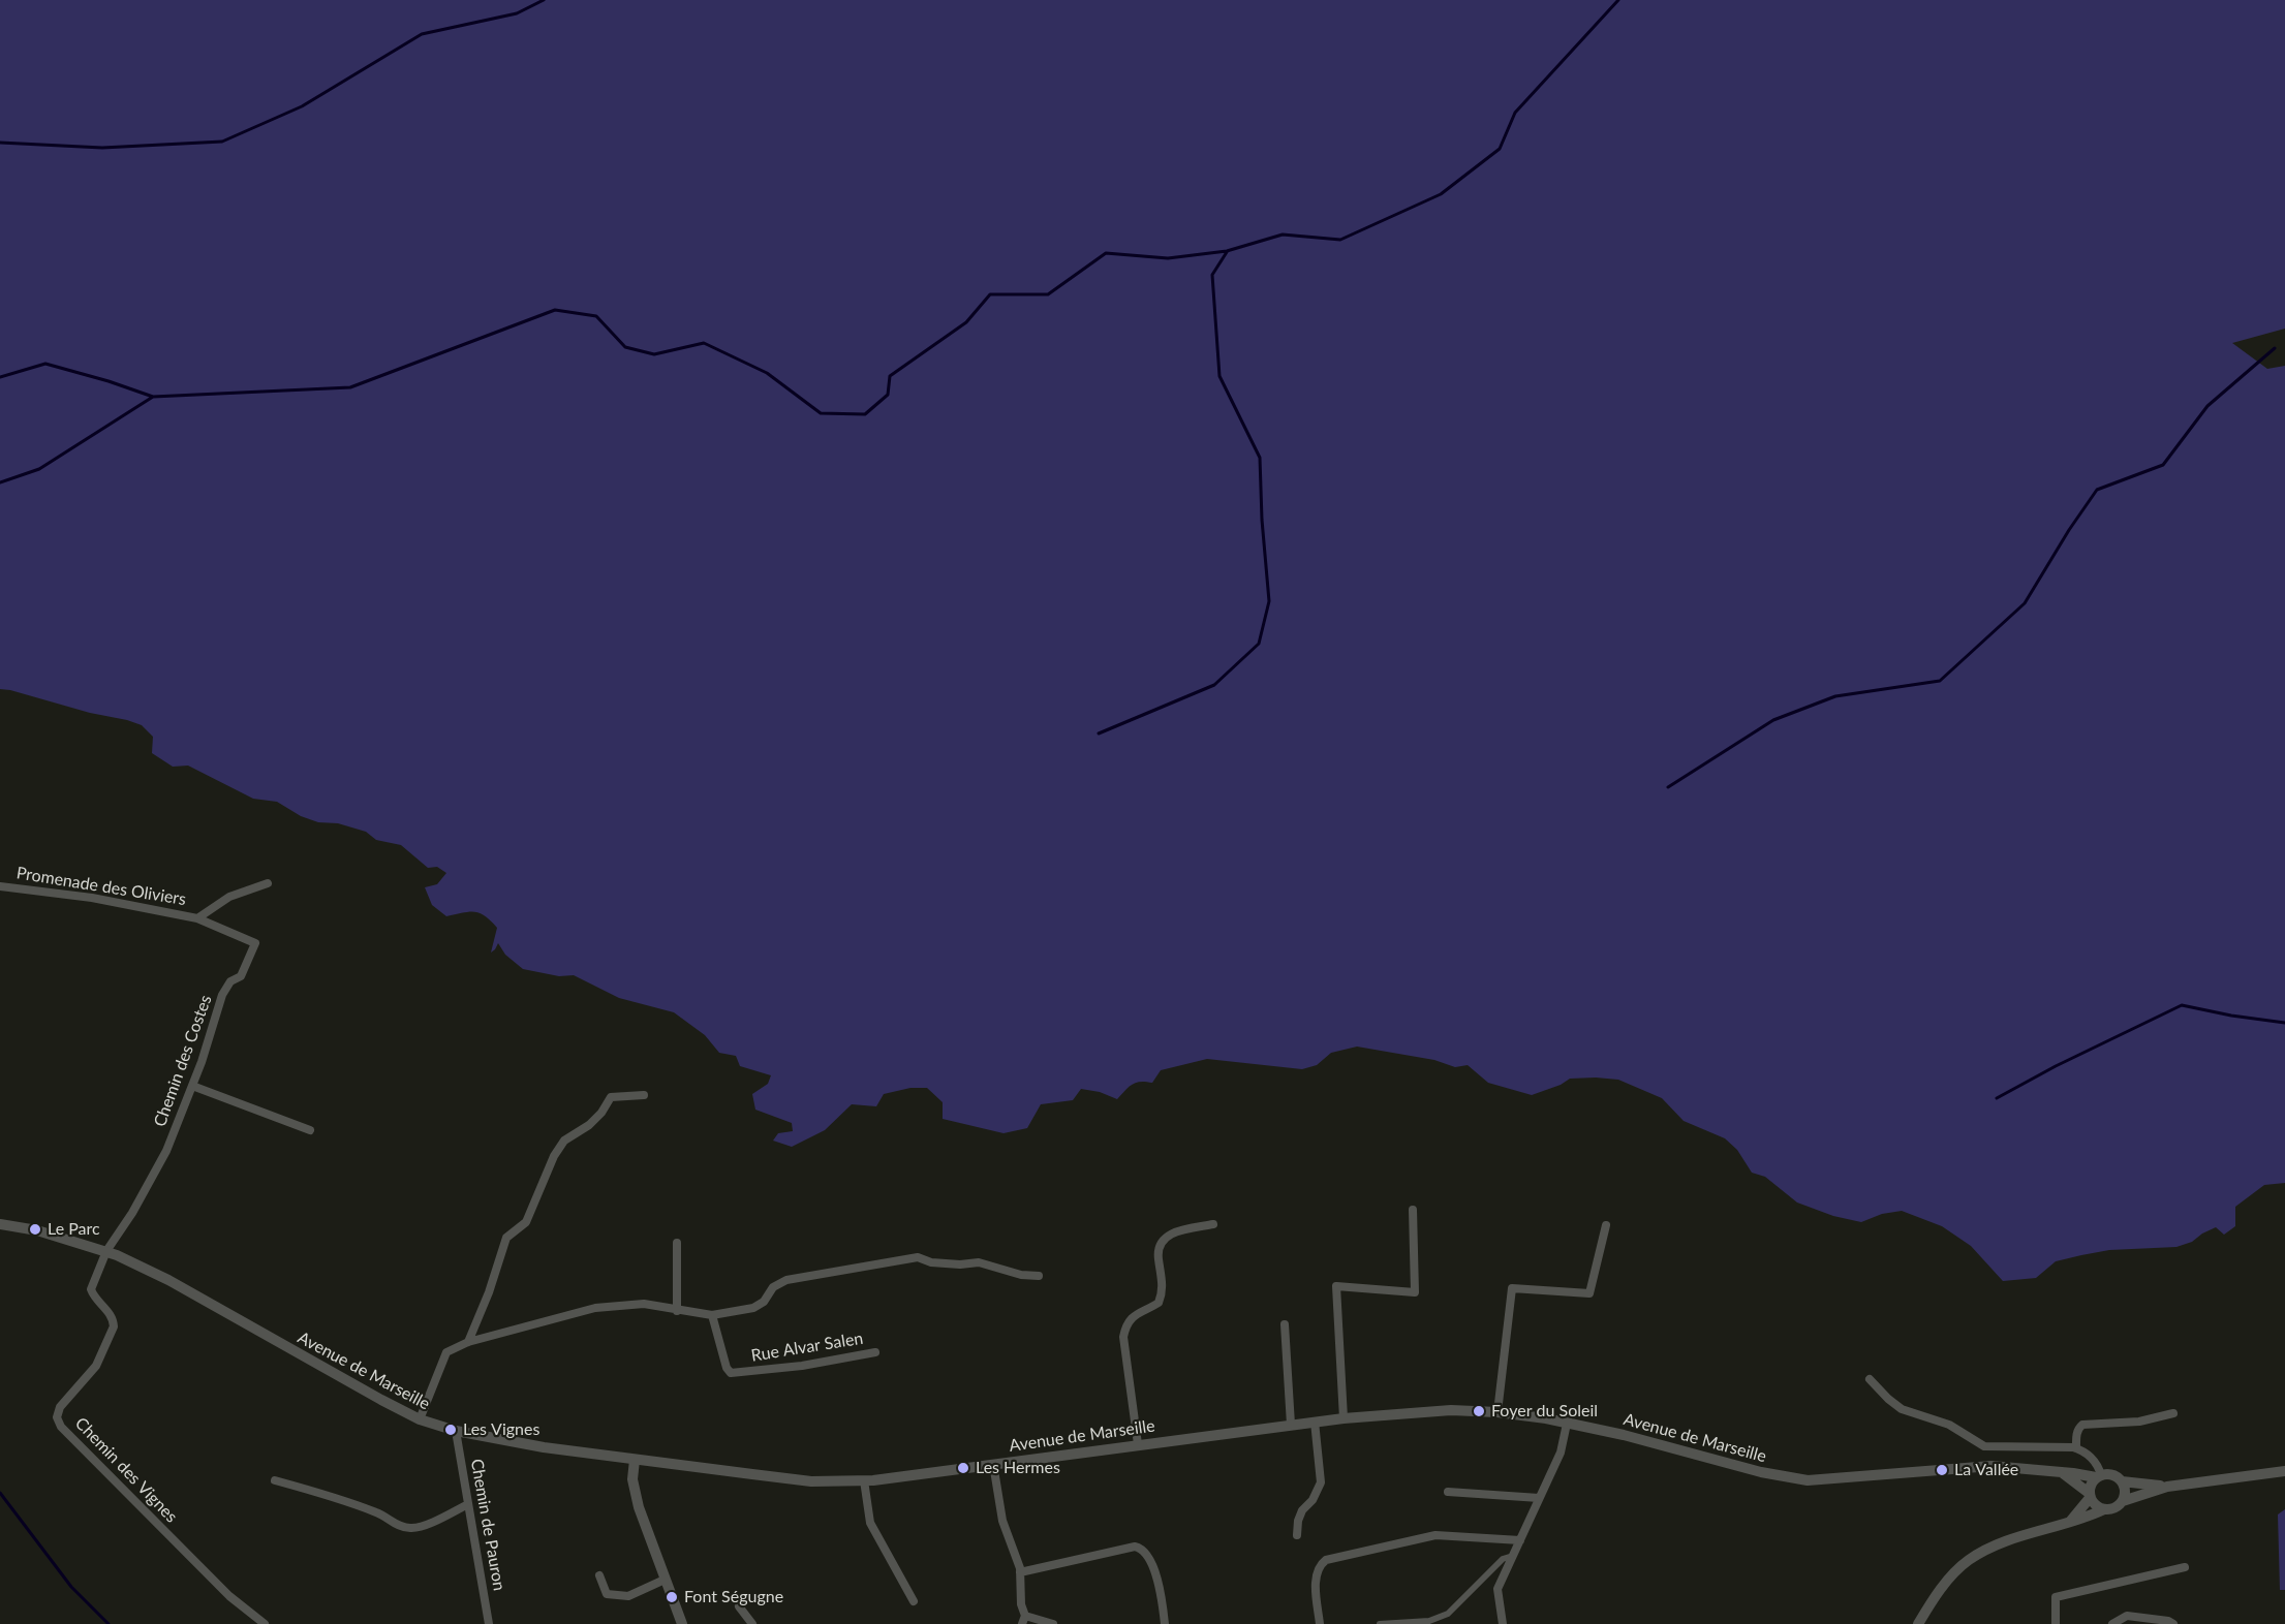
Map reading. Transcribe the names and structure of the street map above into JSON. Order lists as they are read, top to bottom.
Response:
{
  "streets": {
    "street": [
      "Promenade des Oliviers",
      "Chemin des Costes",
      "Rue Alvar Salen",
      "Avenue de Marseille",
      "Chemin des Vignes",
      "Chemin de Pauron"
    ]
  },
  "crossings": [
    ["Promenade des Oliviers", "Chemin des Costes"],
    ["Chemin des Costes", "Avenue de Marseille"],
    ["Chemin des Costes", "Chemin des Vignes"],
    ["Avenue de Marseille", "Chemin des Vignes"],
    ["Avenue de Marseille", "Chemin de Pauron"]
  ],
  "places": [
    "Le Parc",
    "Foyer du Soleil",
    "Les Vignes",
    "Les Hermes",
    "La Vallée",
    "Font Ségugne"
  ]
}
